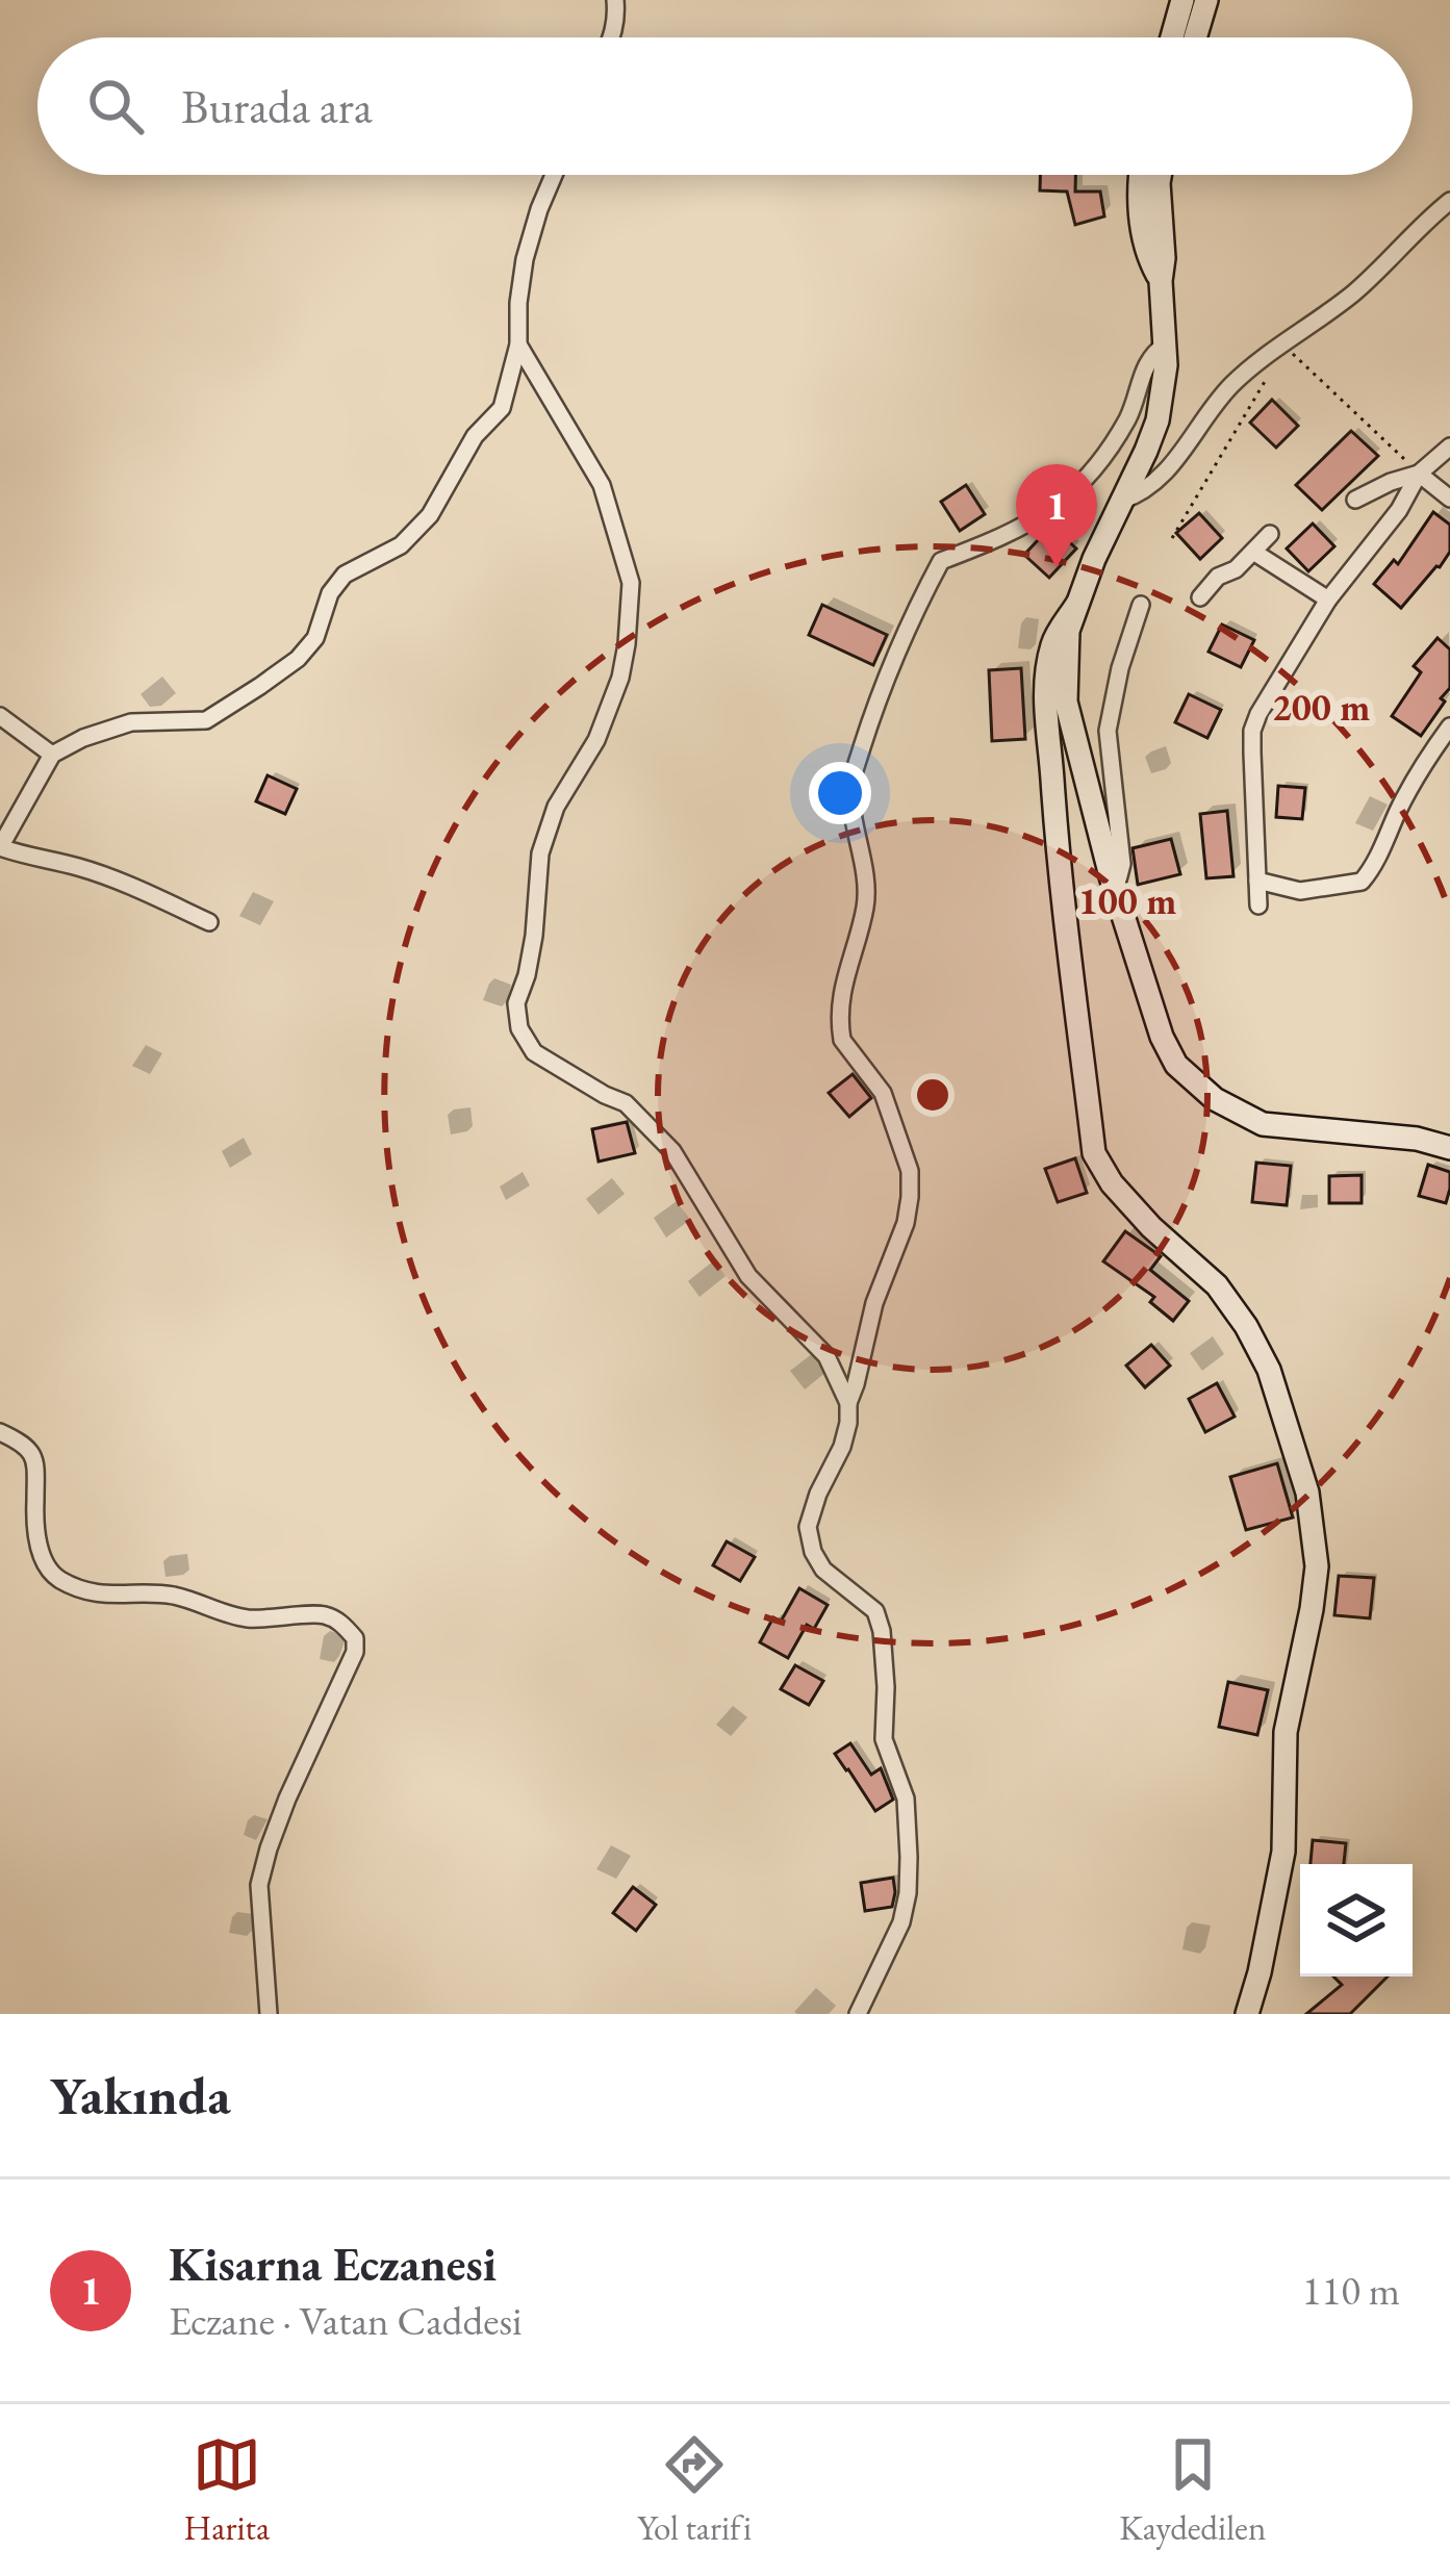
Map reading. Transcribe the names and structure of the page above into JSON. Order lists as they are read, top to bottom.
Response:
{
  "page": {
    "search": "Burada ara",
    "pins": "1",
    "heading": "Yakında",
    "list": [
      {
        "mark": "1",
        "name": "Kisarna Eczanesi",
        "note": "Eczane · Vatan Caddesi",
        "value": "110 m"
      }
    ],
    "nav": ["Harita", "Yol tarifi", "Kaydedilen"]
  },
  "rings": ["200 m", "100 m"]
}
